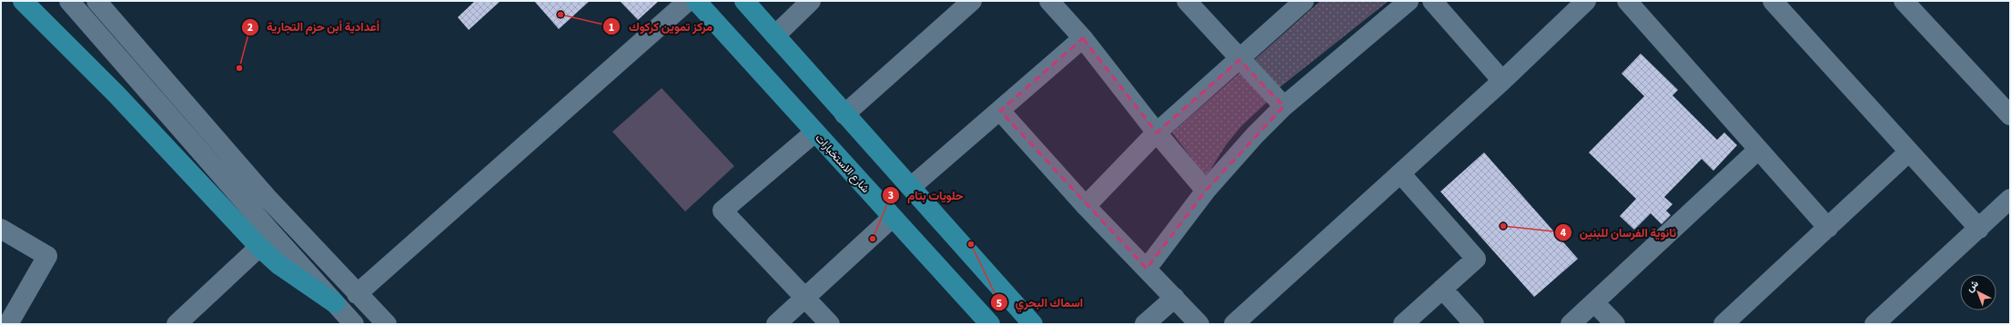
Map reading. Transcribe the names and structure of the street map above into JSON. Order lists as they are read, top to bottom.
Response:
{
  "streets": {
    "main road": ["شارع الاستخبارات"]
  },
  "places": [
    "مركز تموين كركوك",
    "أعدادية أبن حزم التجارية",
    "ثانوية الفرسان للبنين",
    "حلويات بتام",
    "اسماك البحري"
  ],
  "north": "top left"
}
